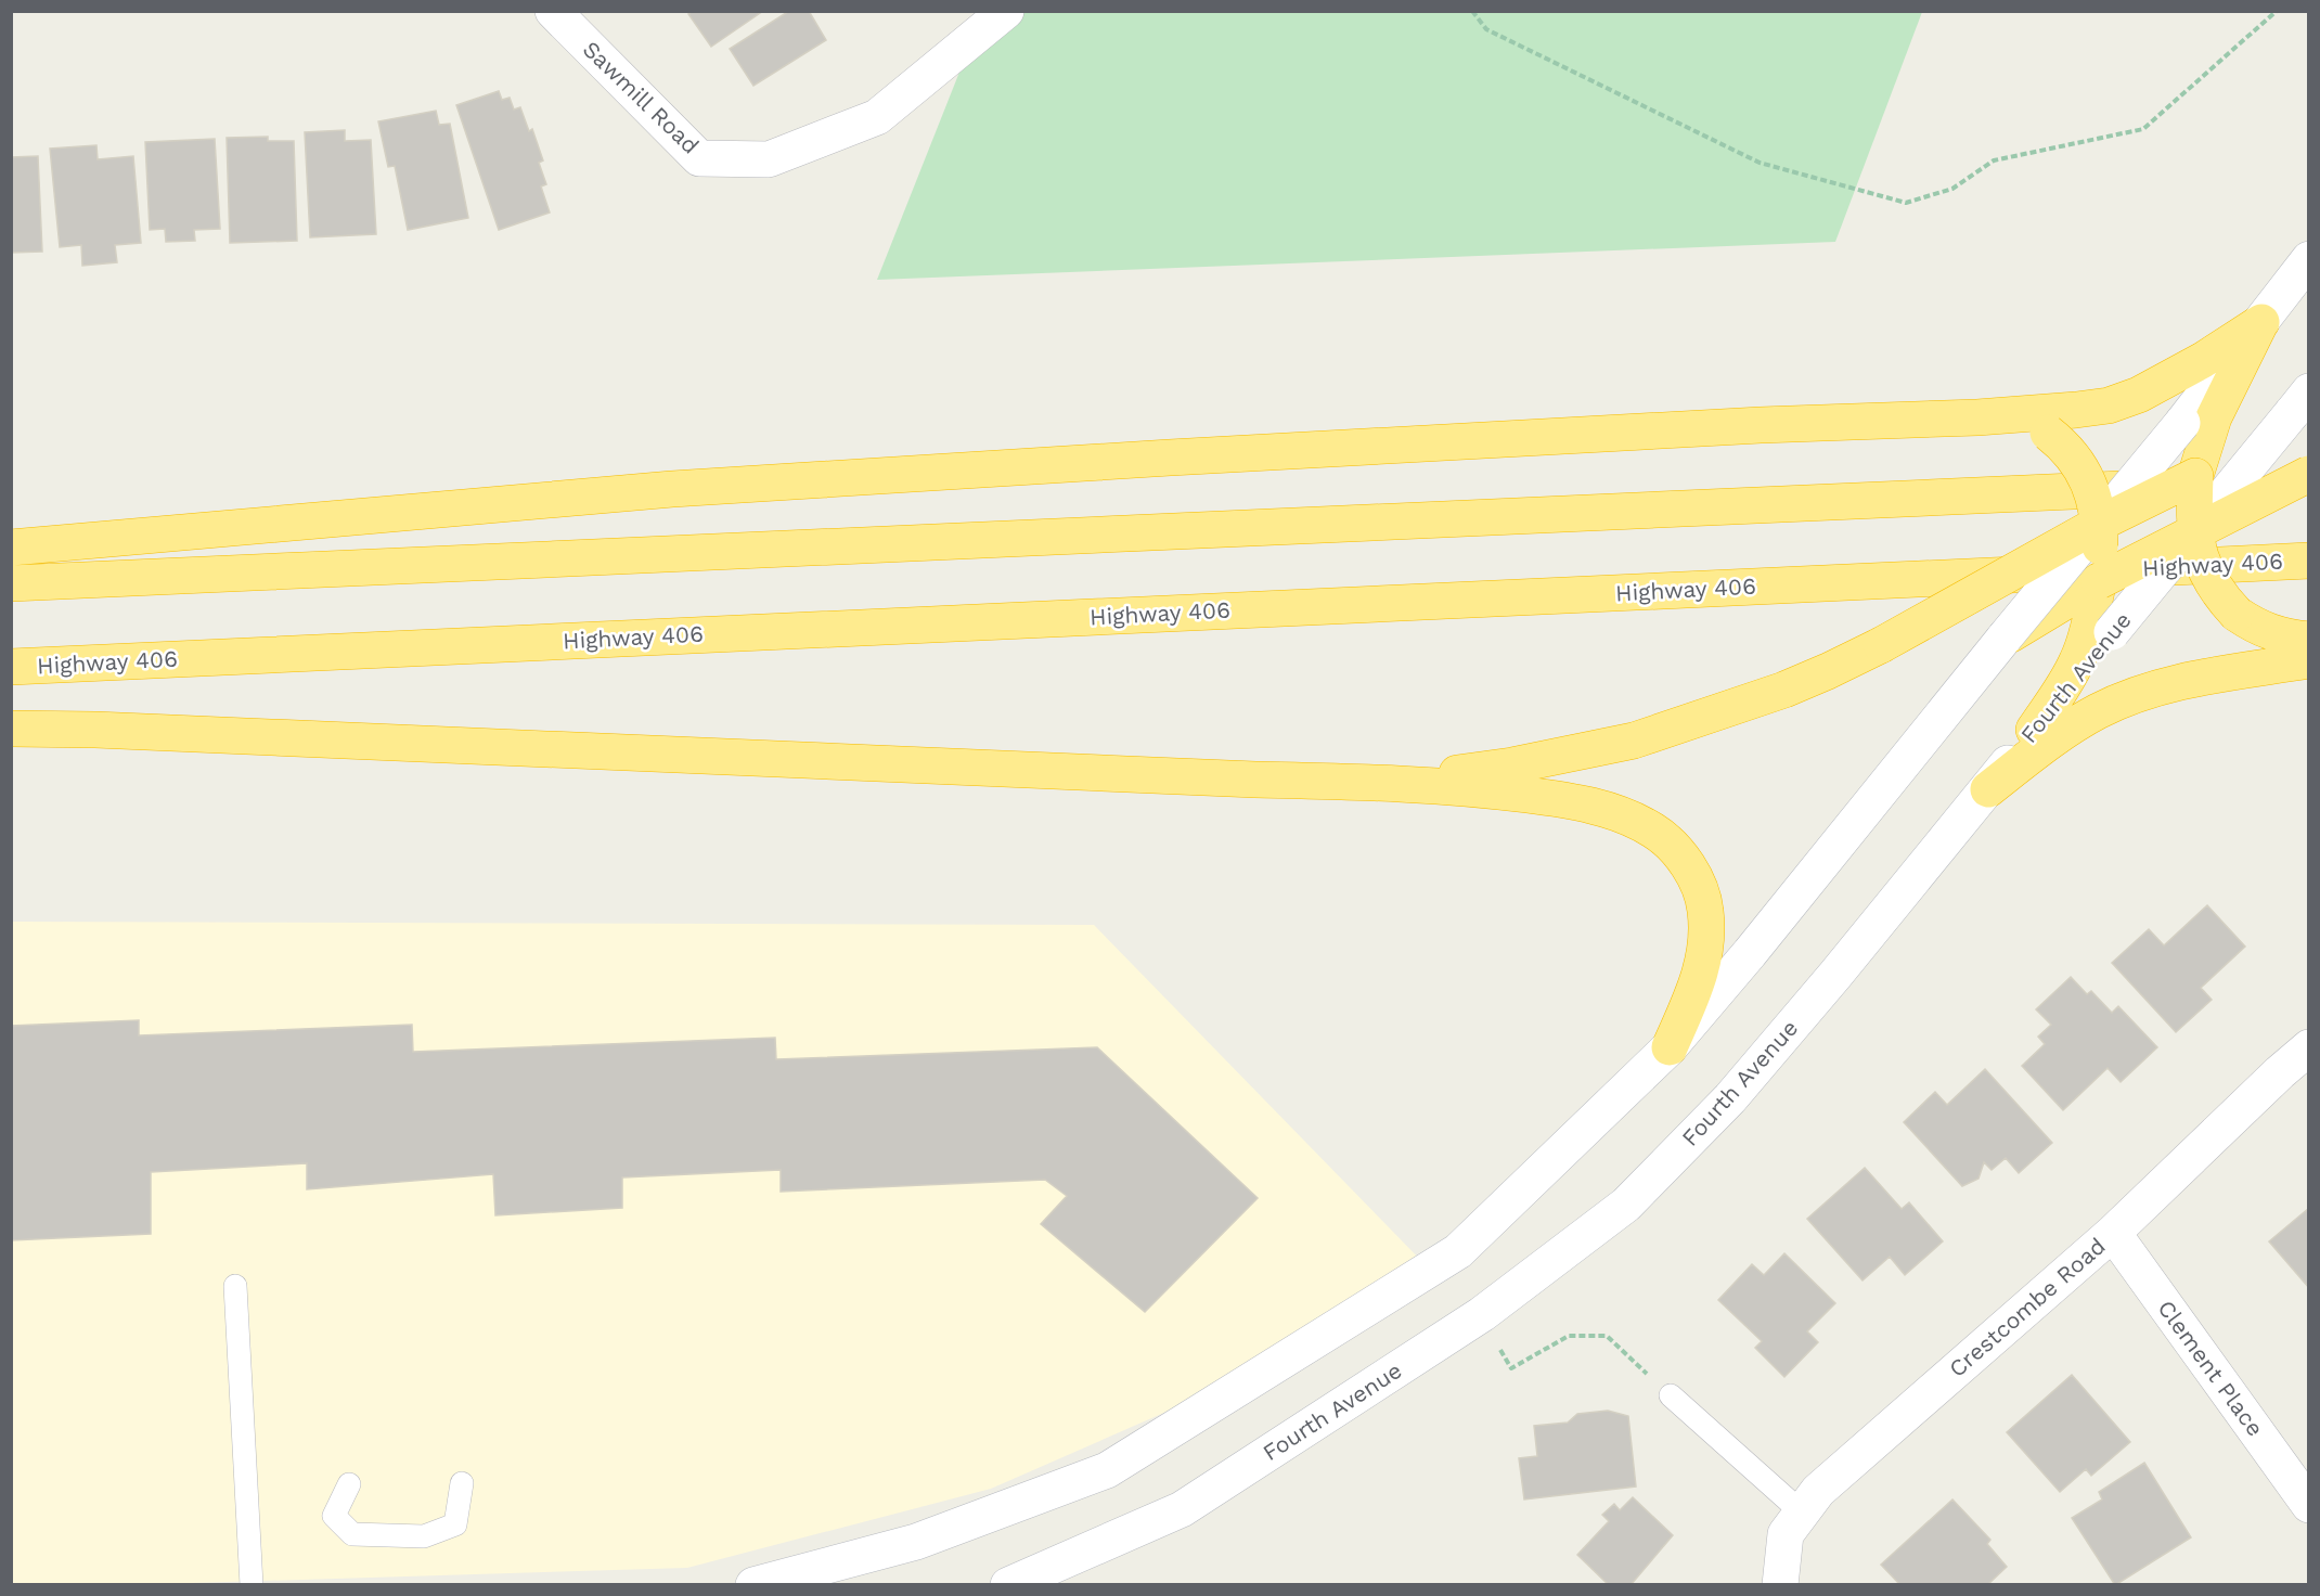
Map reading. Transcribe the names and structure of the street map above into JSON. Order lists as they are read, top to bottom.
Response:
{
  "streets": {
    "highway": ["Highway 406"],
    "main road": [
      "Sawmill Road",
      "Fourth Avenue",
      "Crestcombe Road",
      "Clement Place"
    ]
  },
  "crossings": [
    ["Crestcombe Road", "Clement Place"]
  ]
}
